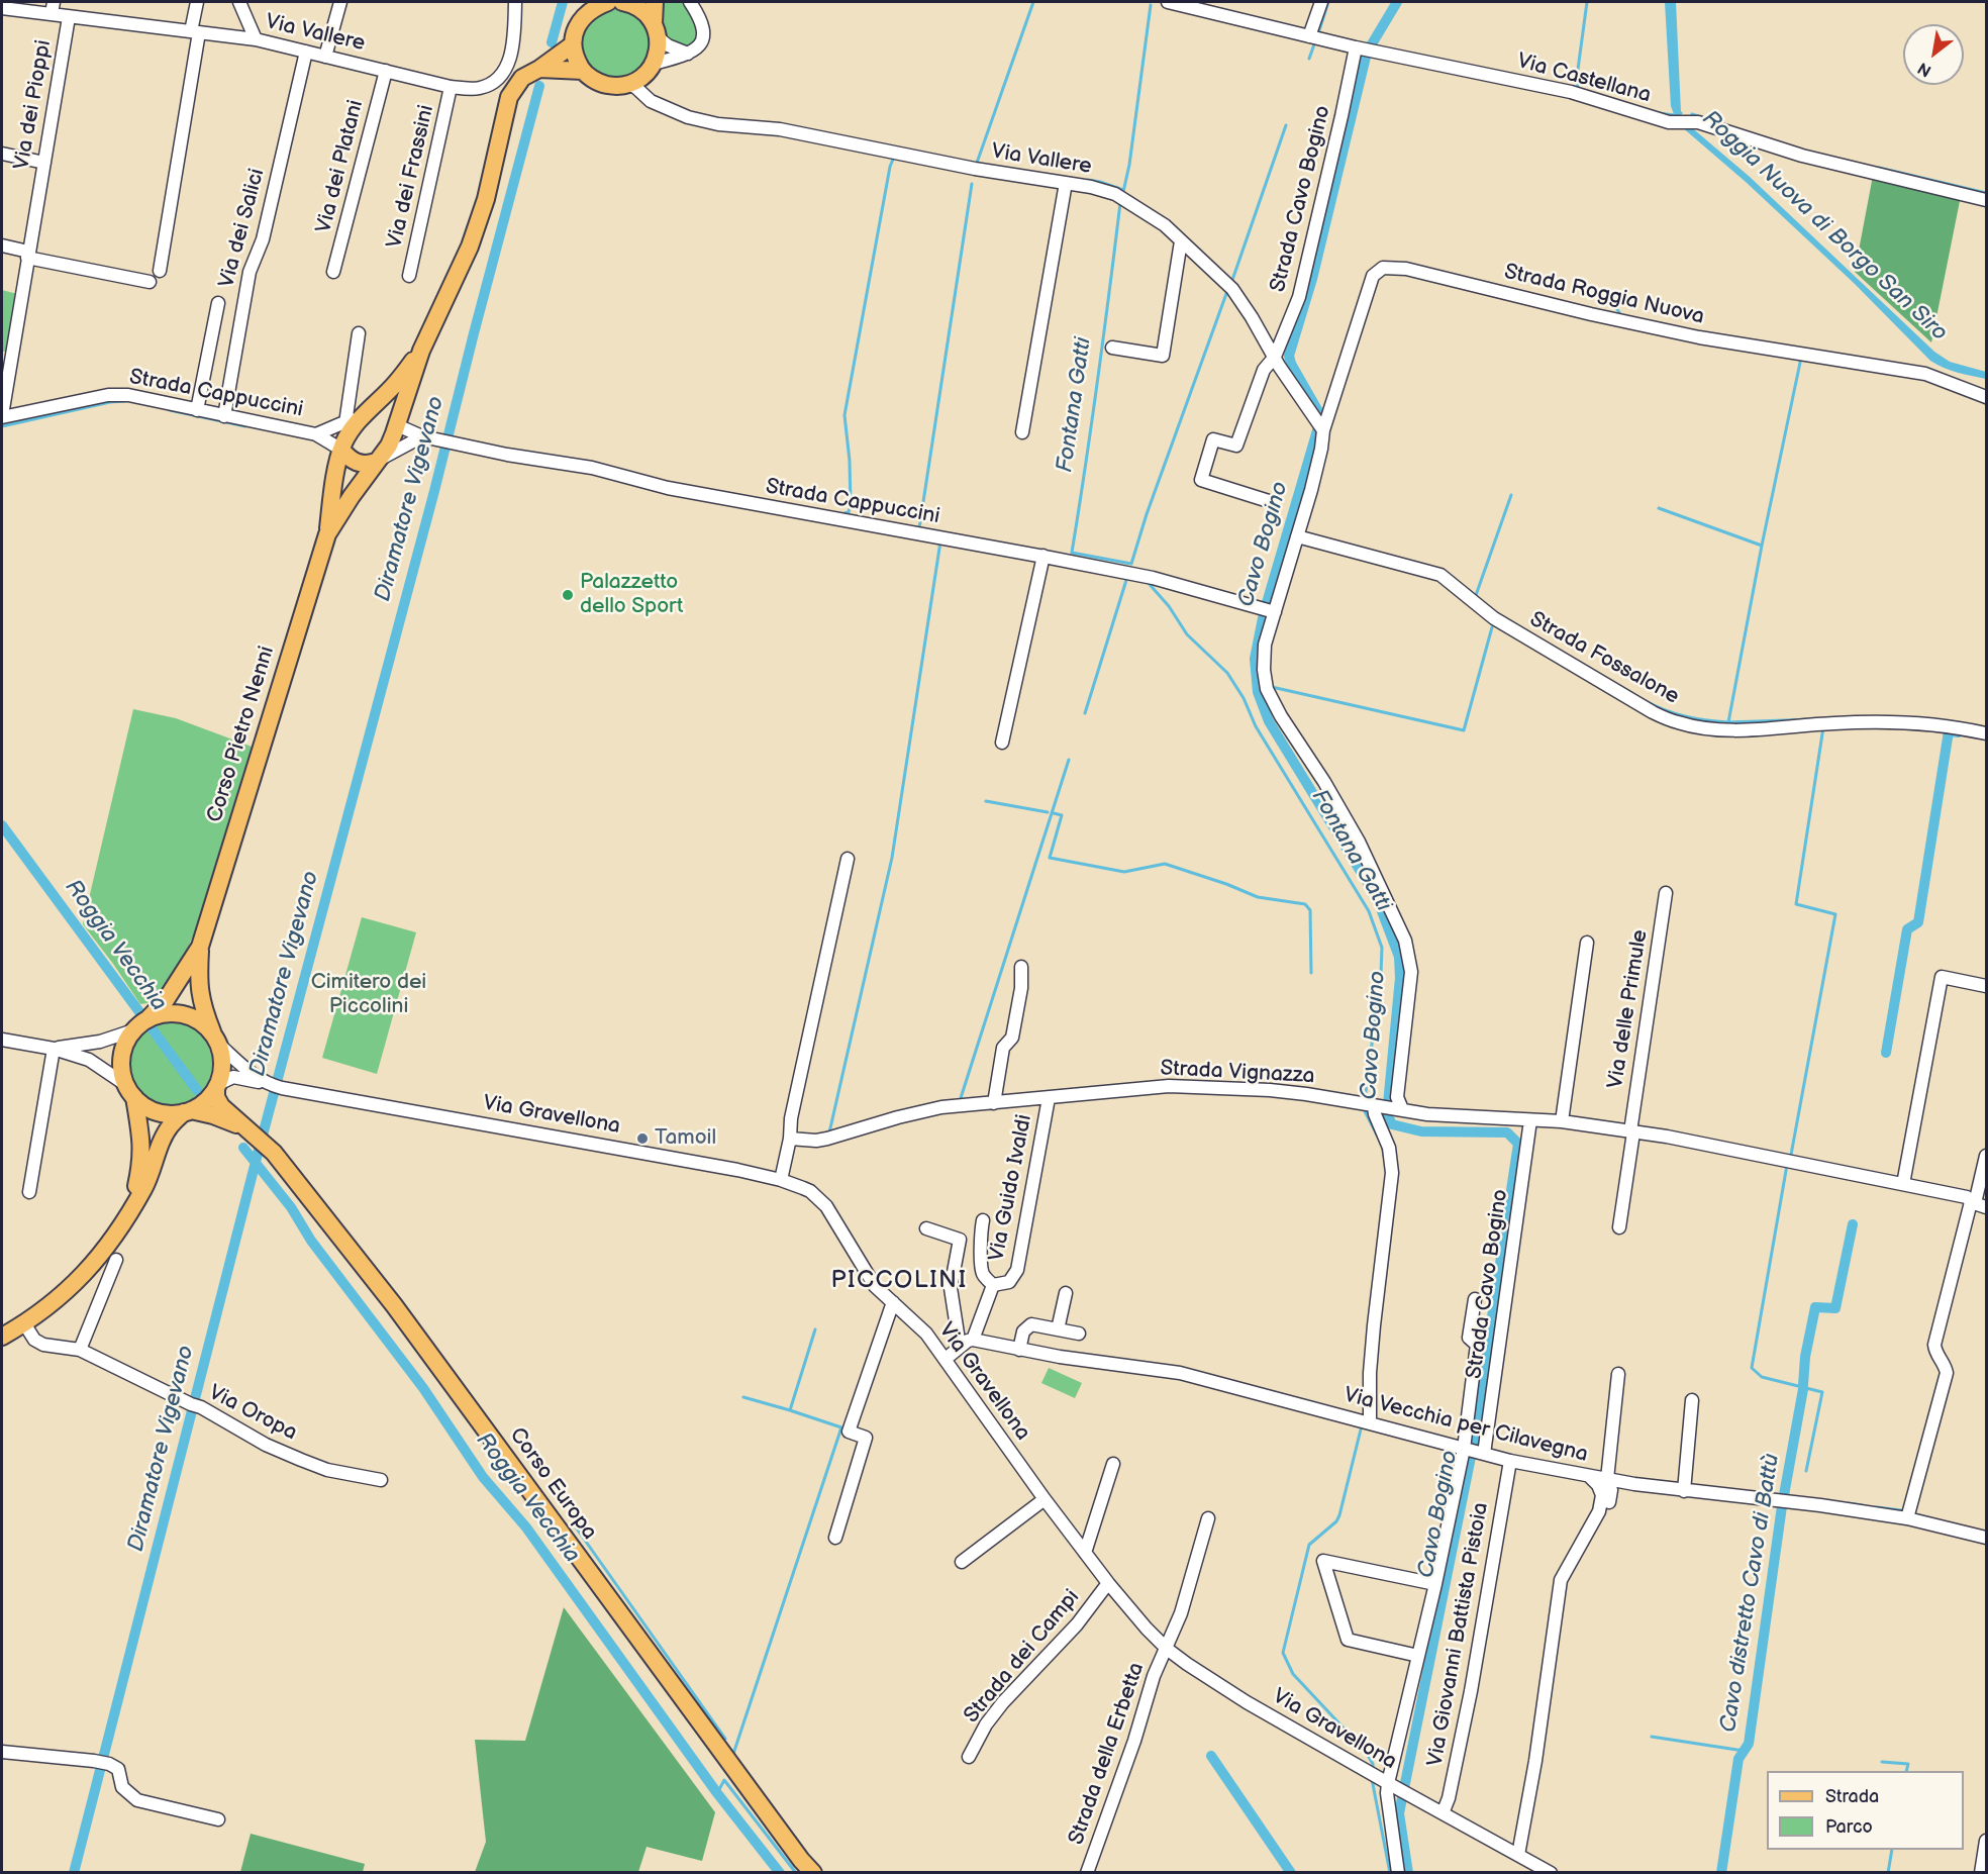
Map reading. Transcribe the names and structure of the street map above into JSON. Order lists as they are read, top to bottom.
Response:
{
  "streets": {
    "main road": ["Corso Pietro Nenni", "Corso Europa"],
    "street": [
      "Via Vallere",
      "Via Castellana",
      "Via dei Pioppi",
      "Via dei Platani",
      "Via dei Frassini",
      "Strada Cavo Bogino",
      "Via dei Salici",
      "Strada Roggia Nuova",
      "Strada Cappuccini",
      "Strada Fossalone",
      "Via delle Primule",
      "Strada Vignazza",
      "Via Gravellona",
      "Via Guido Ivaldi",
      "Via Oropa",
      "Via Vecchia per Cilavegna",
      "Via Giovanni Battista Pistoia",
      "Strada dei Campi",
      "Strada della Erbetta"
    ]
  },
  "crossings": [
    ["Via Vallere", "Via dei Pioppi"],
    ["Via Vallere", "Via dei Platani"],
    ["Via Vallere", "Via dei Frassini"],
    ["Via Vallere", "Strada Cavo Bogino"],
    ["Via Vallere", "Via dei Salici"],
    ["Via Vallere", "Strada Roggia Nuova"],
    ["Via Castellana", "Strada Cavo Bogino"],
    ["Via dei Pioppi", "Strada Cappuccini"],
    ["Strada Cavo Bogino", "Strada Vignazza"],
    ["Strada Cavo Bogino", "Via Vecchia per Cilavegna"],
    ["Via dei Salici", "Strada Cappuccini"],
    ["Strada Cappuccini", "Corso Pietro Nenni"],
    ["Corso Pietro Nenni", "Via Gravellona"],
    ["Corso Pietro Nenni", "Corso Europa"],
    ["Via delle Primule", "Strada Vignazza"],
    ["Strada Vignazza", "Via Guido Ivaldi"],
    ["Via Gravellona", "Corso Europa"],
    ["Via Gravellona", "Via Giovanni Battista Pistoia"],
    ["Via Gravellona", "Strada dei Campi"],
    ["Via Gravellona", "Strada della Erbetta"],
    ["Via Guido Ivaldi", "Via Vecchia per Cilavegna"],
    ["Via Vecchia per Cilavegna", "Via Giovanni Battista Pistoia"]
  ],
  "districts": ["PICCOLINI"],
  "water": [
    "Roggia Nuova di Borgo San Siro",
    "Fontana Gatti",
    "Diramatore Vigevano",
    "Cavo Bogino",
    "Roggia Vecchia",
    "Cavo distretto Cavo di Battù"
  ],
  "parks": ["Cimitero dei Piccolini"],
  "places": ["Palazzetto dello Sport", "Tamoil"],
  "legend": ["Strada", "Parco"],
  "north": "bottom left"
}
